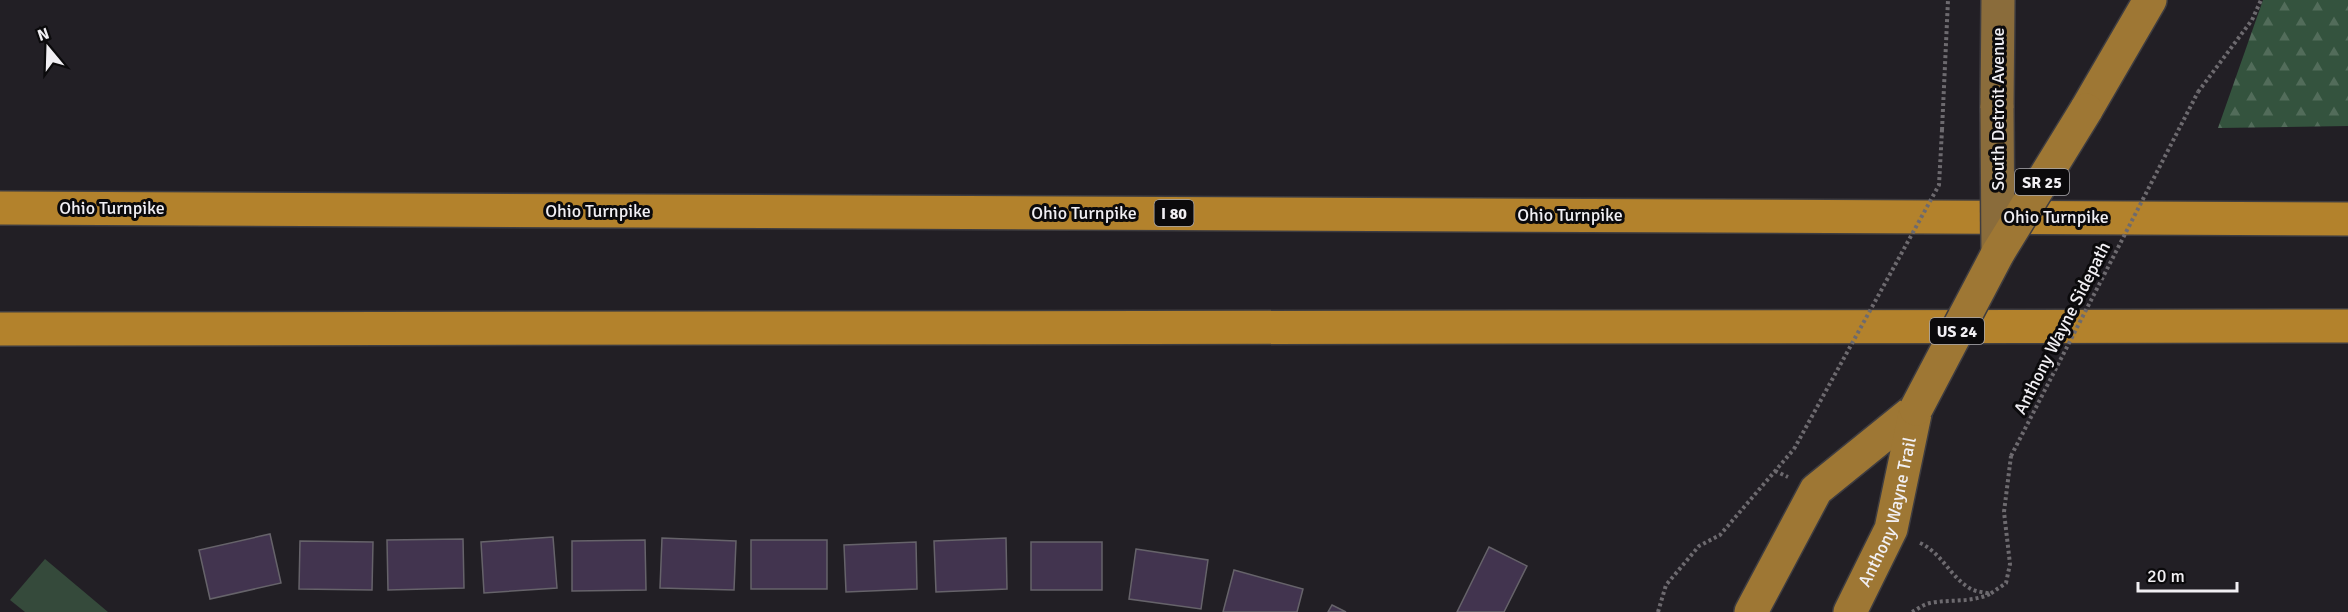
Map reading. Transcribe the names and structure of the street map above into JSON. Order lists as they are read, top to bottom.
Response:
{
  "streets": {
    "highway": [
      "SR 25",
      "Ohio Turnpike",
      "I 80",
      "US 24",
      "Anthony Wayne Trail"
    ],
    "main road": ["South Detroit Avenue"],
    "path": ["Anthony Wayne Sidepath"]
  },
  "crossings": [
    ["South Detroit Avenue", "Anthony Wayne Trail"]
  ],
  "scale_bar": "20 m",
  "north": "top"
}
